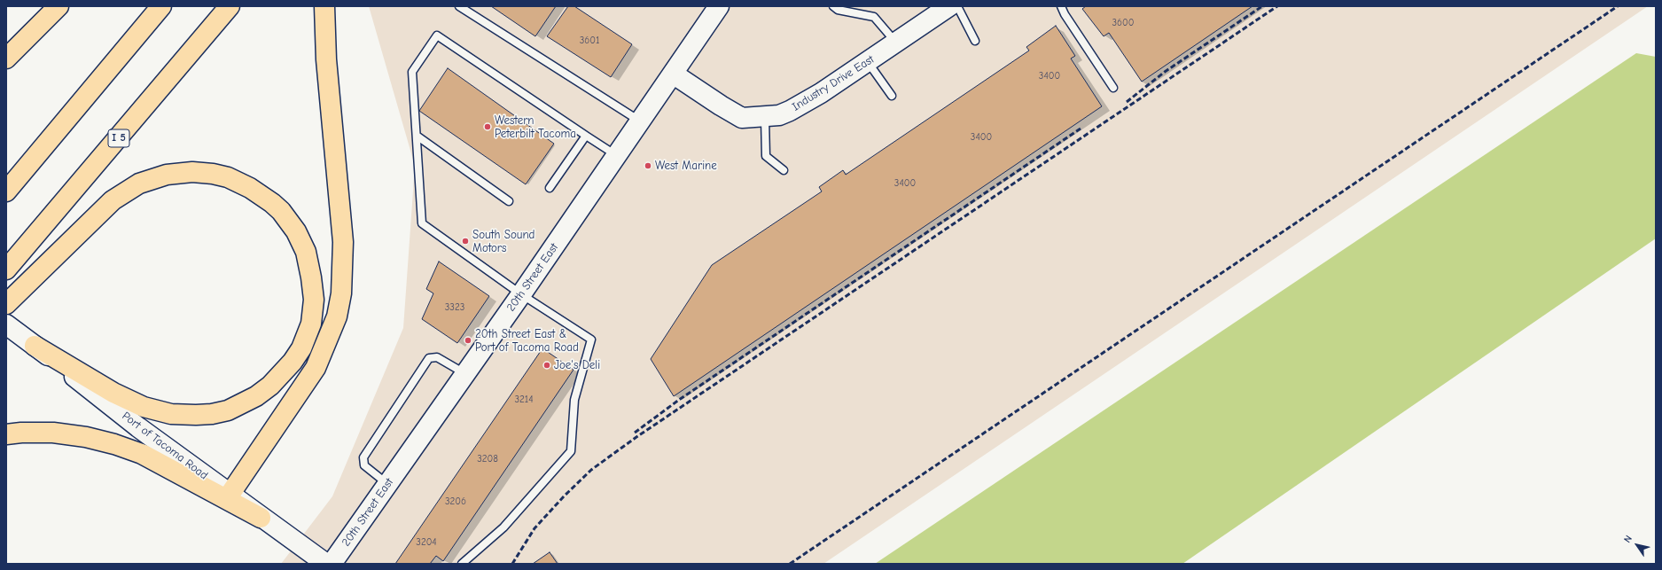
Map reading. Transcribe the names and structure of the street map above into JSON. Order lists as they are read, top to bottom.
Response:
{
  "streets": {
    "highway": ["I 5"],
    "main road": ["Industry Drive East", "20th Street East", "Port of Tacoma Road"]
  },
  "crossings": [
    ["Industry Drive East", "20th Street East"]
  ],
  "places": [
    "Western Peterbilt Tacoma",
    "West Marine",
    "South Sound Motors",
    "20th Street East & Port of Tacoma Road",
    "Joe's Deli"
  ],
  "house_numbers": [
    "3600",
    "3601",
    "3400",
    "3400",
    "3400",
    "3323",
    "3214",
    "3208",
    "3206",
    "3204"
  ],
  "north": "top left"
}
